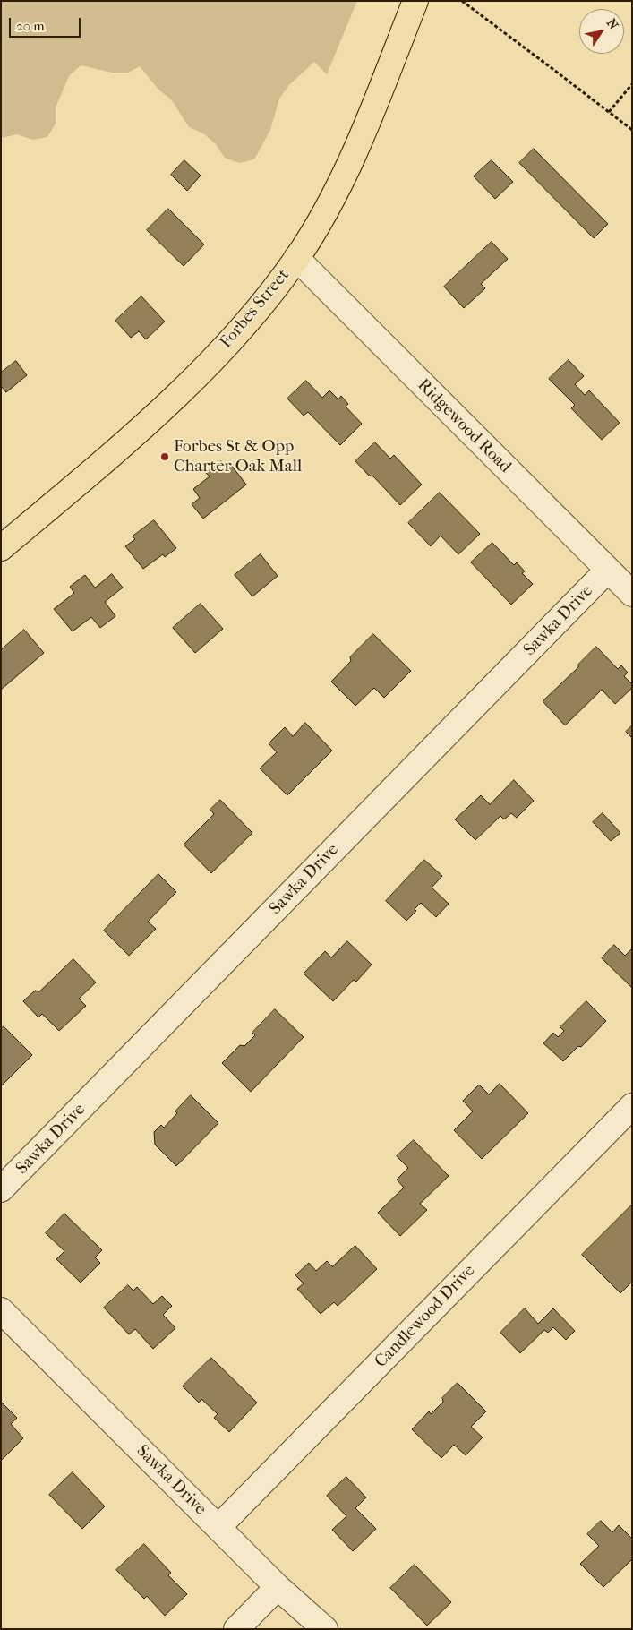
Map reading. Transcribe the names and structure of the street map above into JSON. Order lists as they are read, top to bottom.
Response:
{
  "streets": {
    "main road": ["Forbes Street"],
    "street": ["Ridgewood Road", "Sawka Drive", "Candlewood Drive"]
  },
  "crossings": [
    ["Forbes Street", "Ridgewood Road"],
    ["Ridgewood Road", "Sawka Drive"],
    ["Sawka Drive", "Candlewood Drive"]
  ],
  "places": ["Forbes St & Opp Charter Oak Mall"],
  "scale_bar": "20 m",
  "north": "top right"
}
